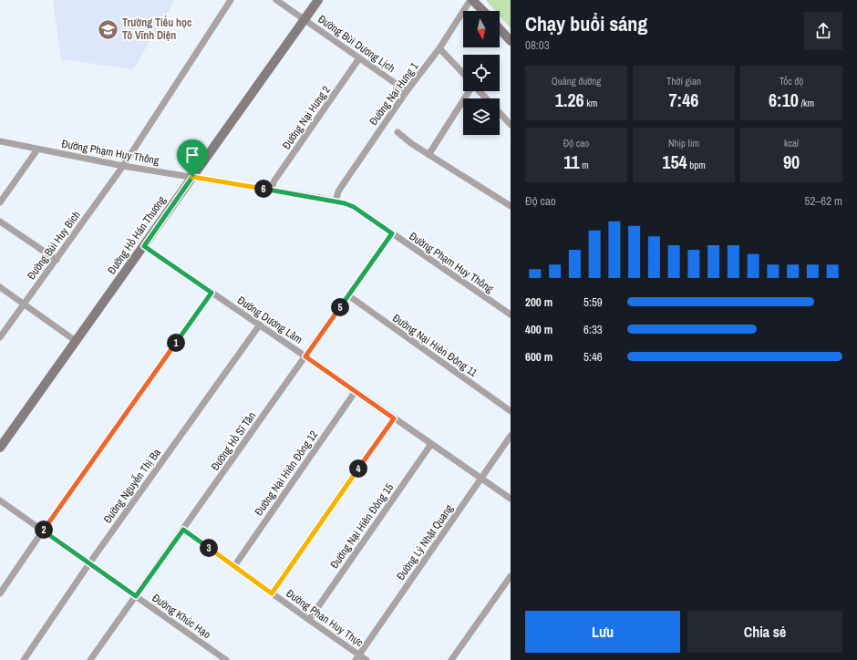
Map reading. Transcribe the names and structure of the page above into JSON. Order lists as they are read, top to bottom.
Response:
{
  "streets": {
    "street": [
      "Đường Bùi Dương Lịch",
      "Đường Nại Hưng 1",
      "Đường Nại Hưng 2",
      "Đường Phạm Huy Thông",
      "Đường Hồ Hán Thương",
      "Đường Bùi Huy Bích",
      "Đường Dương Lâm",
      "Đường Nại Hiên Đông 11",
      "Đường Hồ Sĩ Tân",
      "Đường Nại Hiên Đông 12",
      "Đường Nguyễn Thị Ba",
      "Đường Nại Hiên Đông 15",
      "Đường Lý Nhật Quang",
      "Đường Khúc Hạo",
      "Đường Phan Huy Thực"
    ]
  },
  "crossings": [
    ["Đường Bùi Dương Lịch", "Đường Nại Hưng 1"],
    ["Đường Bùi Dương Lịch", "Đường Nại Hưng 2"],
    ["Đường Bùi Dương Lịch", "Đường Hồ Hán Thương"],
    ["Đường Nại Hưng 1", "Đường Phạm Huy Thông"],
    ["Đường Nại Hưng 2", "Đường Phạm Huy Thông"],
    ["Đường Phạm Huy Thông", "Đường Hồ Hán Thương"],
    ["Đường Phạm Huy Thông", "Đường Bùi Huy Bích"],
    ["Đường Phạm Huy Thông", "Đường Hồ Sĩ Tân"],
    ["Đường Hồ Hán Thương", "Đường Dương Lâm"],
    ["Đường Dương Lâm", "Đường Hồ Sĩ Tân"],
    ["Đường Dương Lâm", "Đường Nại Hiên Đông 12"],
    ["Đường Dương Lâm", "Đường Nguyễn Thị Ba"],
    ["Đường Dương Lâm", "Đường Nại Hiên Đông 15"],
    ["Đường Dương Lâm", "Đường Lý Nhật Quang"],
    ["Đường Nại Hiên Đông 11", "Đường Hồ Sĩ Tân"],
    ["Đường Hồ Sĩ Tân", "Đường Khúc Hạo"],
    ["Đường Hồ Sĩ Tân", "Đường Phan Huy Thực"],
    ["Đường Nại Hiên Đông 12", "Đường Phan Huy Thực"],
    ["Đường Nguyễn Thị Ba", "Đường Khúc Hạo"],
    ["Đường Nại Hiên Đông 15", "Đường Phan Huy Thực"],
    ["Đường Lý Nhật Quang", "Đường Phan Huy Thực"]
  ],
  "places": {
    "school or university": ["Trường Tiểu học Tô Vĩnh Diện"]
  },
  "north": "bottom",
  "page": {
    "heading": ["Chạy buổi sáng", "08:03"],
    "stats": [
      ["Quãng đường", "1.26 km"],
      ["Thời gian", "7:46"],
      ["Tốc độ", "6:10 /km"],
      ["Độ cao", "11 m"],
      ["Nhịp tim", "154 bpm"],
      ["kcal", "90"]
    ],
    "pins": [
      "6",
      "5",
      "1",
      "4",
      "2",
      "3"
    ],
    "chart": ["Độ cao", "52–62 m"],
    "list": [
      {
        "name": "200 m",
        "note": "5:59"
      },
      {
        "name": "400 m",
        "note": "6:33"
      },
      {
        "name": "600 m",
        "note": "5:46"
      }
    ],
    "buttons": ["Lưu", "Chia sẻ"]
  }
}
